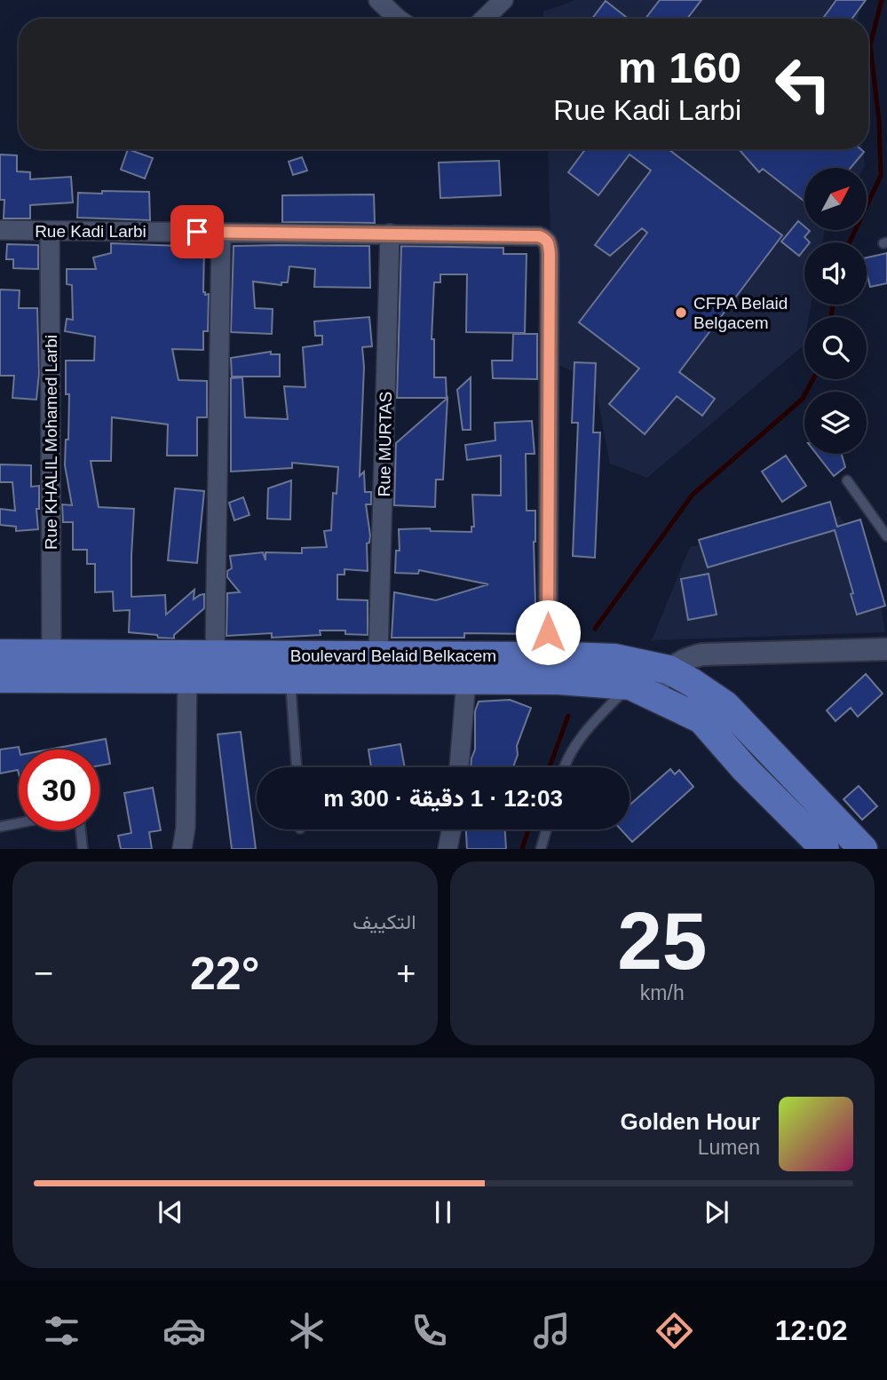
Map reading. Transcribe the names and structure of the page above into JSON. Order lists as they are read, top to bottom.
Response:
{
  "streets": {
    "main road": ["Boulevard Belaid Belkacem"],
    "street": ["Rue Kadi Larbi", "Rue KHALIL Mohamed Larbi", "Rue MURTAS"]
  },
  "crossings": [
    ["Rue Kadi Larbi", "Rue KHALIL Mohamed Larbi"],
    ["Rue Kadi Larbi", "Rue MURTAS"],
    ["Rue Kadi Larbi", "Boulevard Belaid Belkacem"],
    ["Rue KHALIL Mohamed Larbi", "Boulevard Belaid Belkacem"],
    ["Rue MURTAS", "Boulevard Belaid Belkacem"]
  ],
  "places": ["CFPA Belaid Belgacem"],
  "north": "top right",
  "page": {
    "turn": ["160 m", "Rue Kadi Larbi"],
    "limit": "30",
    "trip": "12:03 · 1 دقيقة · 300 m",
    "tile": [
      ["25", "km/h"],
      "التكييف"
    ],
    "heat": ["−", "22°", "+"],
    "song": ["Golden Hour", "Lumen"],
    "tabs": "12:02"
  }
}
